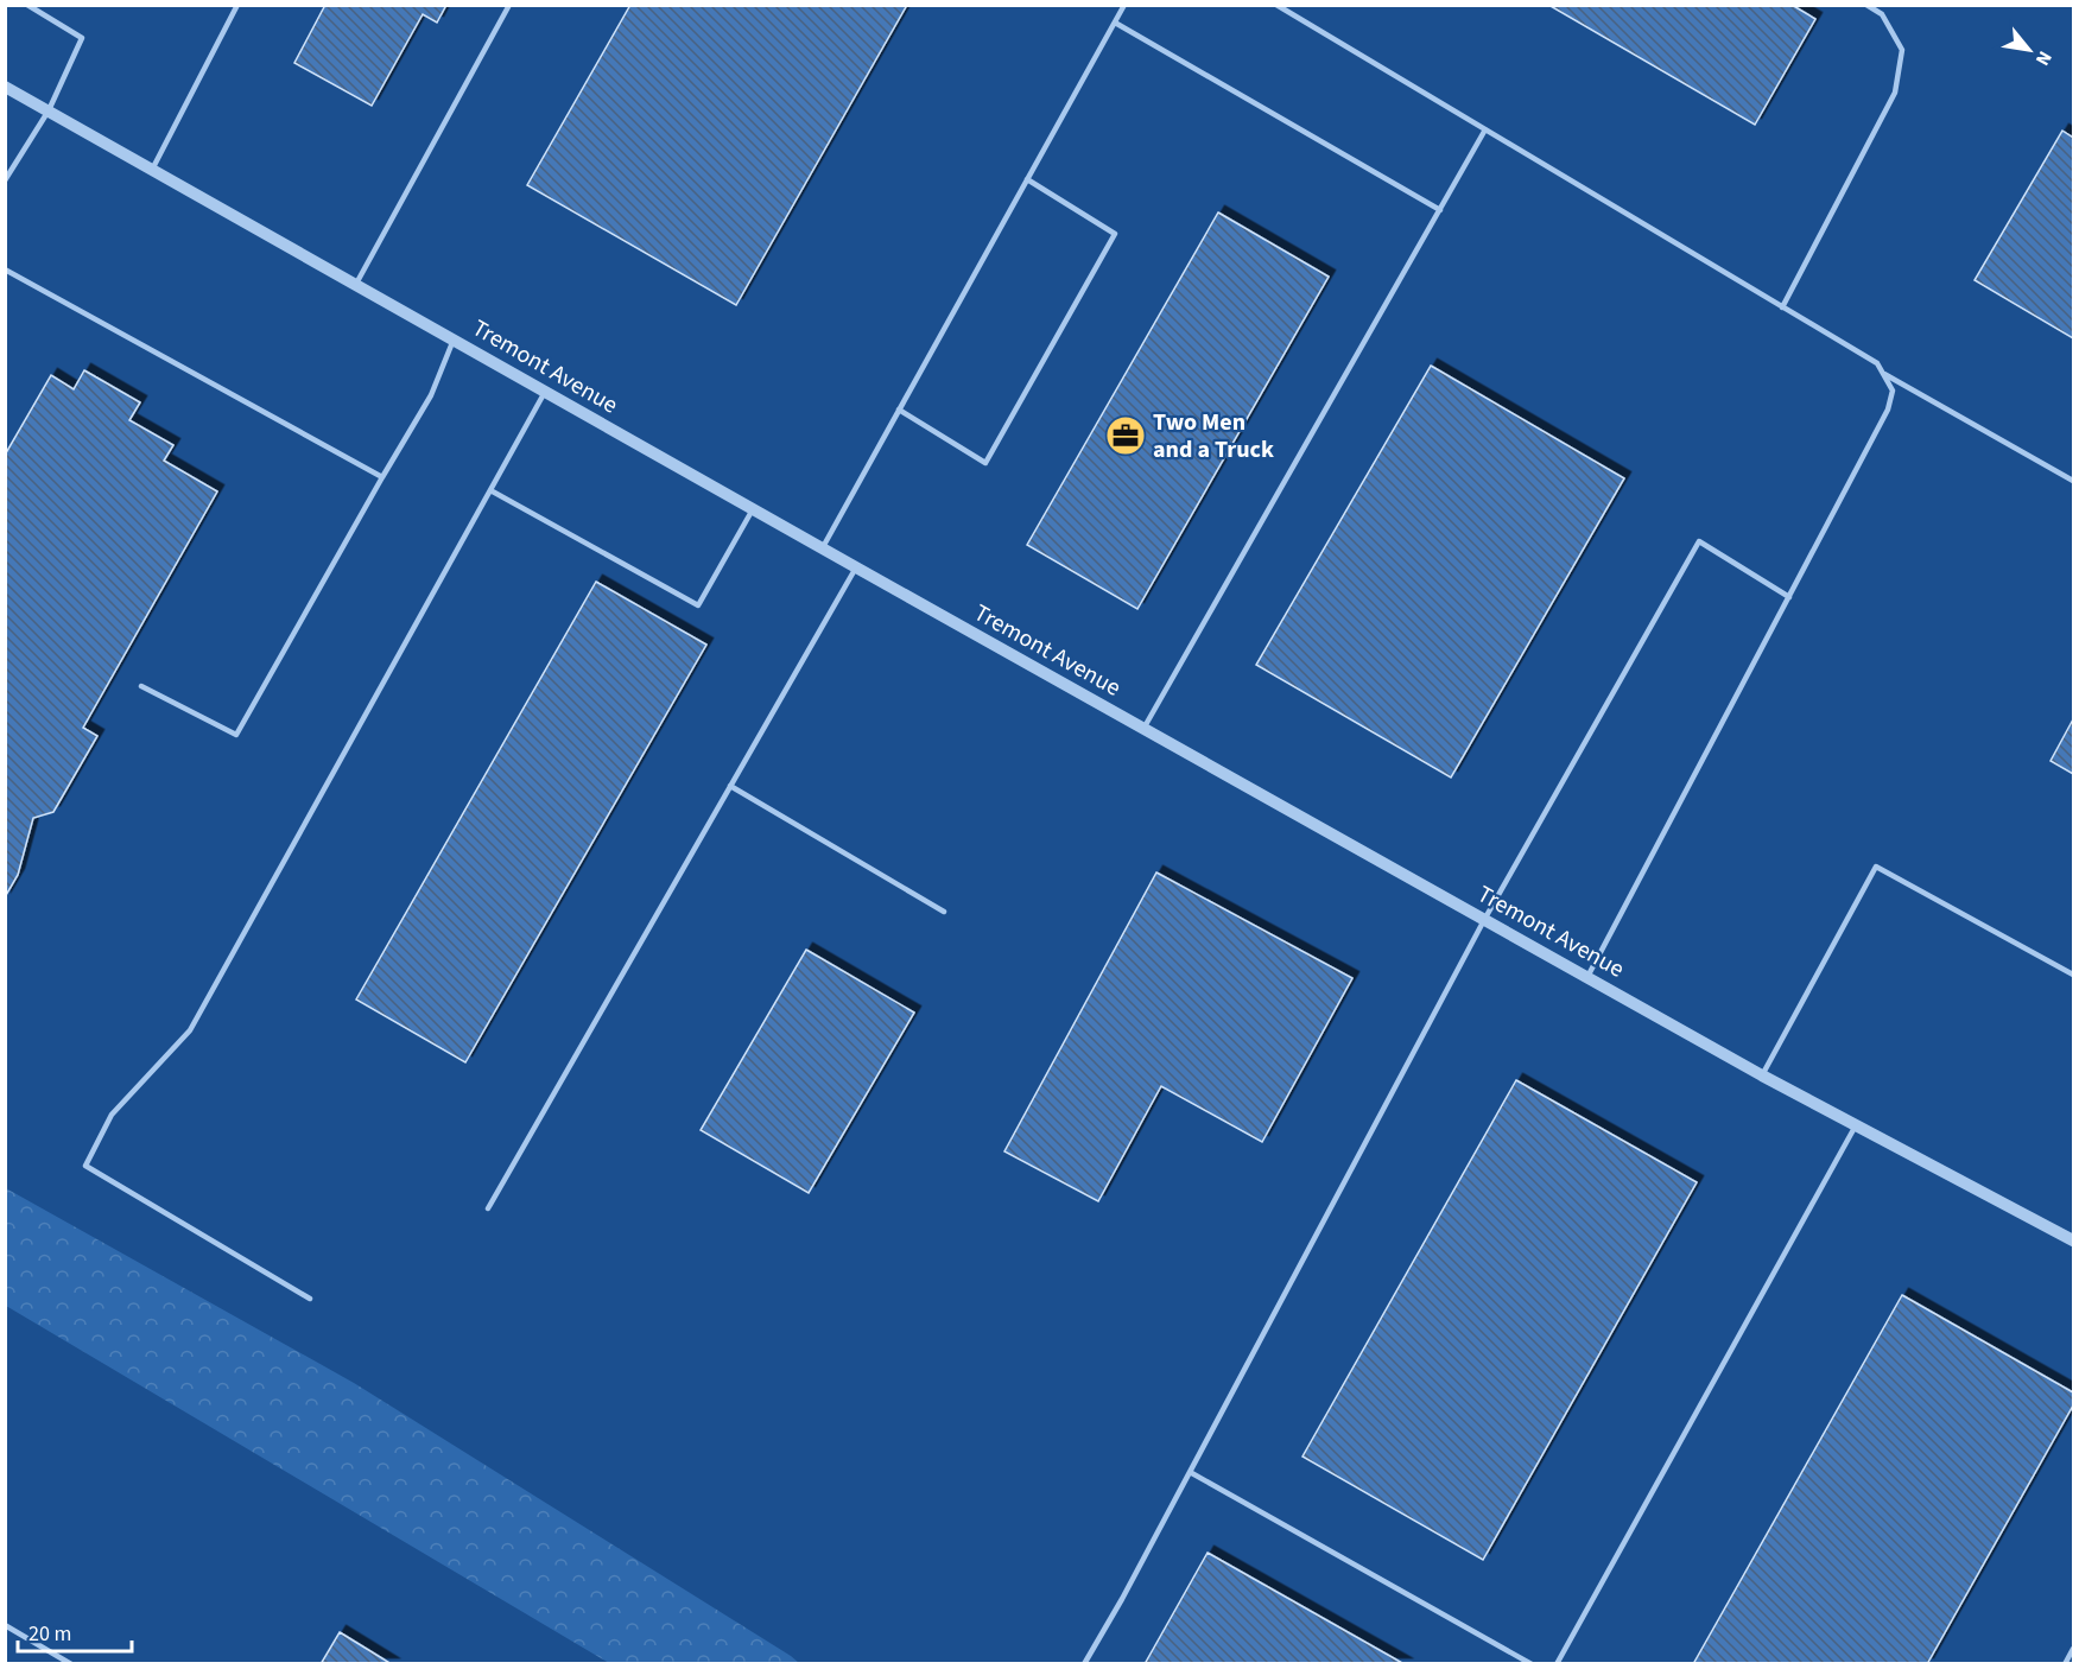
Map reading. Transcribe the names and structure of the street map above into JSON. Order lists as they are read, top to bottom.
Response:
{
  "streets": {
    "street": ["Tremont Avenue"]
  },
  "places": {
    "office": ["Two Men and a Truck"]
  },
  "scale_bar": "20 m",
  "north": "bottom right"
}
